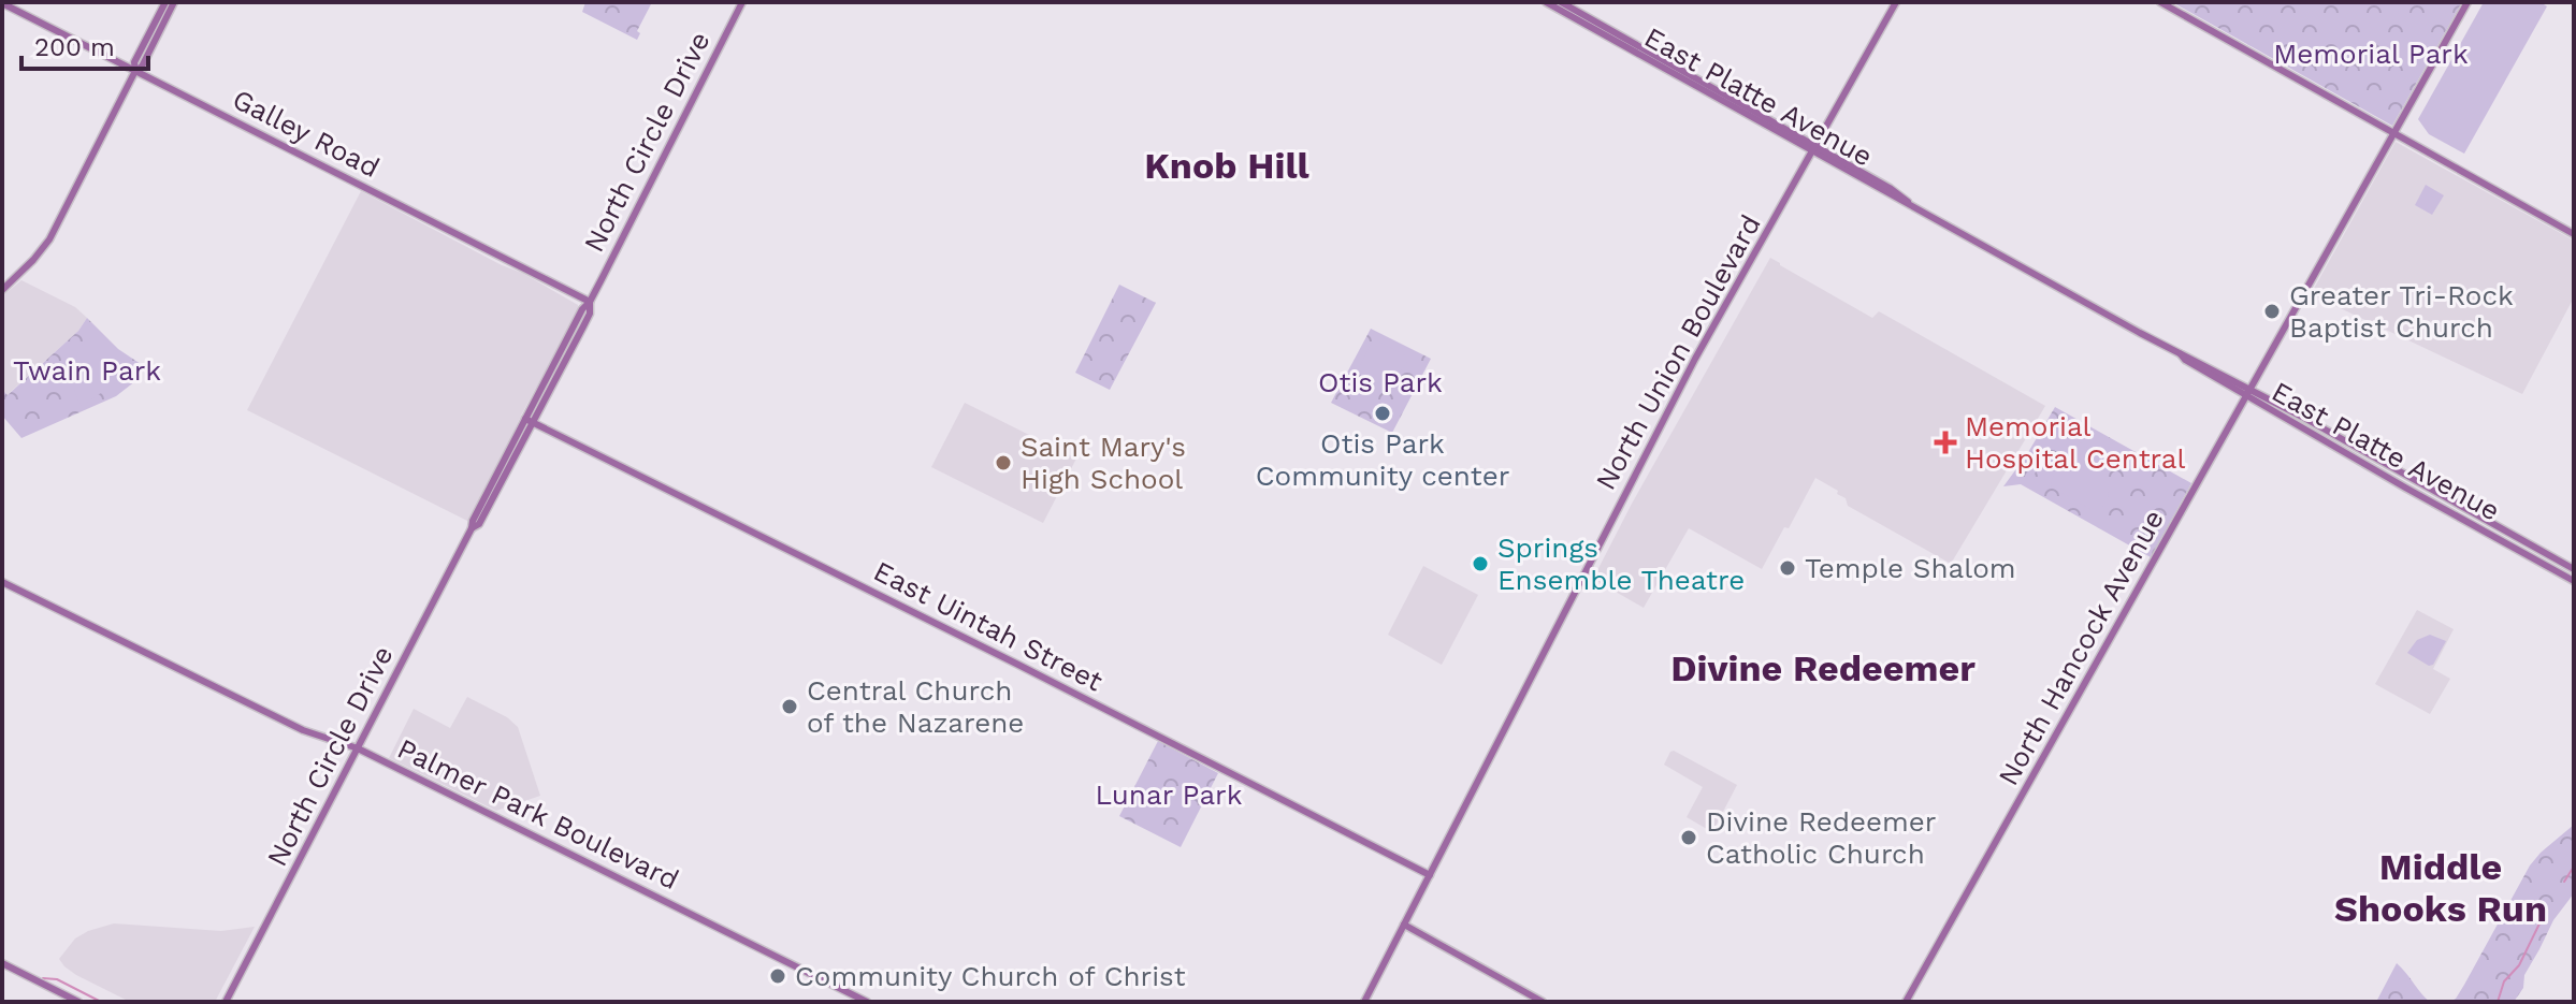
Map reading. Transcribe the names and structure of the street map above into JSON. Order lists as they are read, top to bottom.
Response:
{
  "streets": {
    "main road": [
      "East Platte Avenue",
      "Galley Road",
      "North Circle Drive",
      "North Union Boulevard",
      "East Uintah Street",
      "North Hancock Avenue",
      "Palmer Park Boulevard"
    ]
  },
  "crossings": [
    ["East Platte Avenue", "North Union Boulevard"],
    ["East Platte Avenue", "North Hancock Avenue"],
    ["Galley Road", "North Circle Drive"],
    ["North Circle Drive", "East Uintah Street"],
    ["North Circle Drive", "Palmer Park Boulevard"],
    ["North Union Boulevard", "East Uintah Street"]
  ],
  "districts": ["Knob Hill", "Divine Redeemer", "Middle Shooks Run"],
  "parks": [
    "Memorial Park",
    "Twain Park",
    "Otis Park",
    "Lunar Park"
  ],
  "places": {
    "other": [
      "Greater Tri-Rock Baptist Church",
      "Otis Park Community center",
      "Saint Mary's High School",
      "Springs Ensemble Theatre",
      "Temple Shalom",
      "Central Church of the Nazarene",
      "Divine Redeemer Catholic Church",
      "Community Church of Christ"
    ],
    "health": ["Memorial Hospital Central"]
  },
  "scale_bar": "200 m"
}
